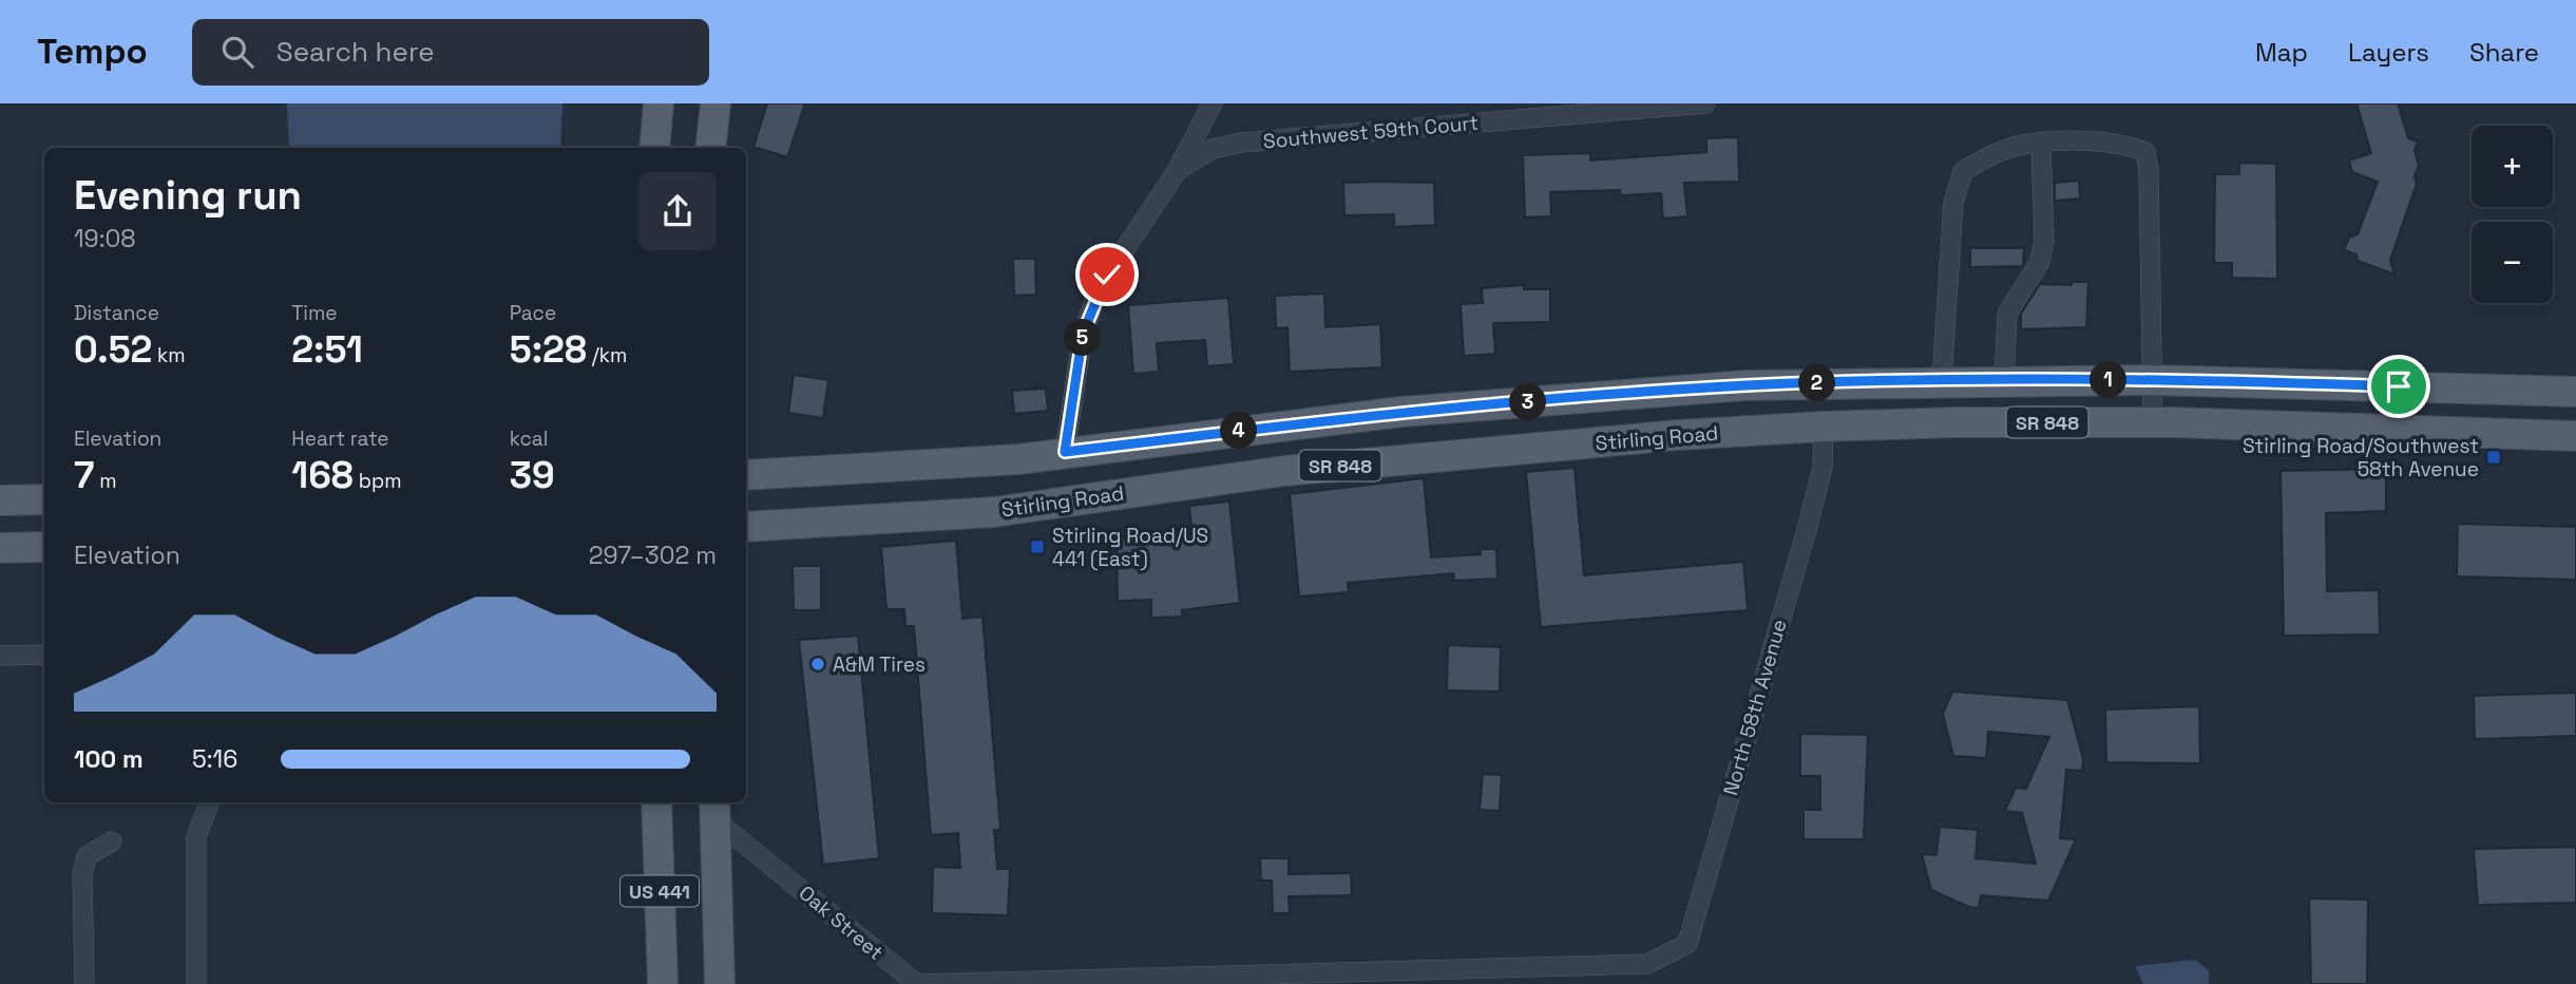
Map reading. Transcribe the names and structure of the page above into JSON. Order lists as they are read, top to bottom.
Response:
{
  "streets": {
    "main road": ["SR 848", "Stirling Road", "US 441"],
    "street": ["Southwest 59th Court", "North 58th Avenue", "Oak Street"]
  },
  "crossings": [
    ["Stirling Road", "North 58th Avenue"],
    ["North 58th Avenue", "Oak Street"],
    ["US 441", "Oak Street"]
  ],
  "places": {
    "transit": ["Stirling Road/Southwest 58th Avenue", "Stirling Road/US 441 (East)"],
    "other": ["A&M Tires"]
  },
  "page": {
    "header": "Tempo",
    "search": "Search here",
    "nav": ["Map", "Layers", "Share"],
    "map_buttons": ["+", "−"],
    "heading": ["Evening run", "19:08"],
    "stats": [
      ["Distance", "0.52 km"],
      ["Time", "2:51"],
      ["Pace", "5:28 /km"],
      ["Elevation", "7 m"],
      ["Heart rate", "168 bpm"],
      ["kcal", "39"]
    ],
    "pins": [
      "5",
      "1",
      "2",
      "3",
      "4"
    ],
    "chart": ["Elevation", "297–302 m"],
    "list": [
      {
        "name": "100 m",
        "note": "5:16"
      }
    ]
  }
}
